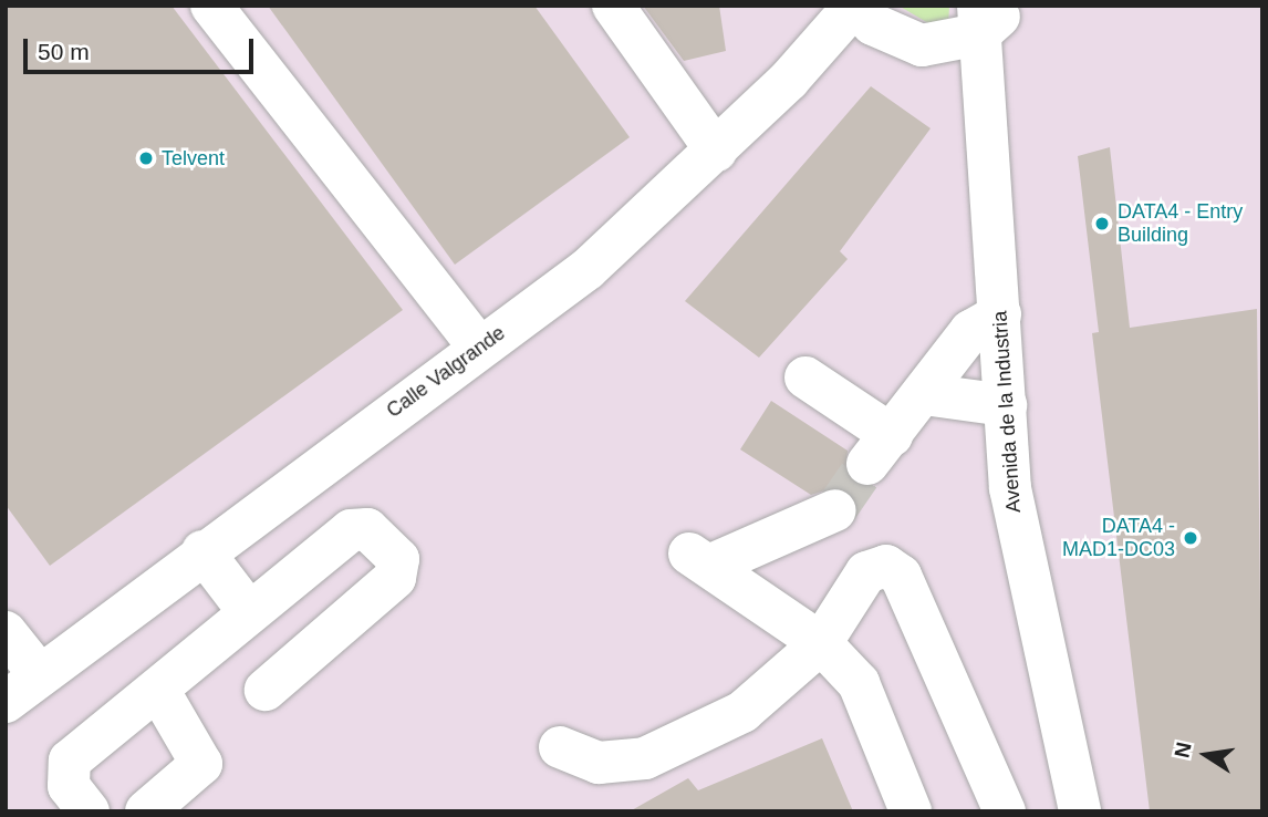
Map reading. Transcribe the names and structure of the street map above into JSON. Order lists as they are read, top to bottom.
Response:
{
  "streets": {
    "street": ["Calle Valgrande", "Avenida de la Industria"]
  },
  "places": ["Telvent", "DATA4 - Entry Building", "DATA4 - MAD1-DC03"],
  "scale_bar": "50 m",
  "north": "left"
}
